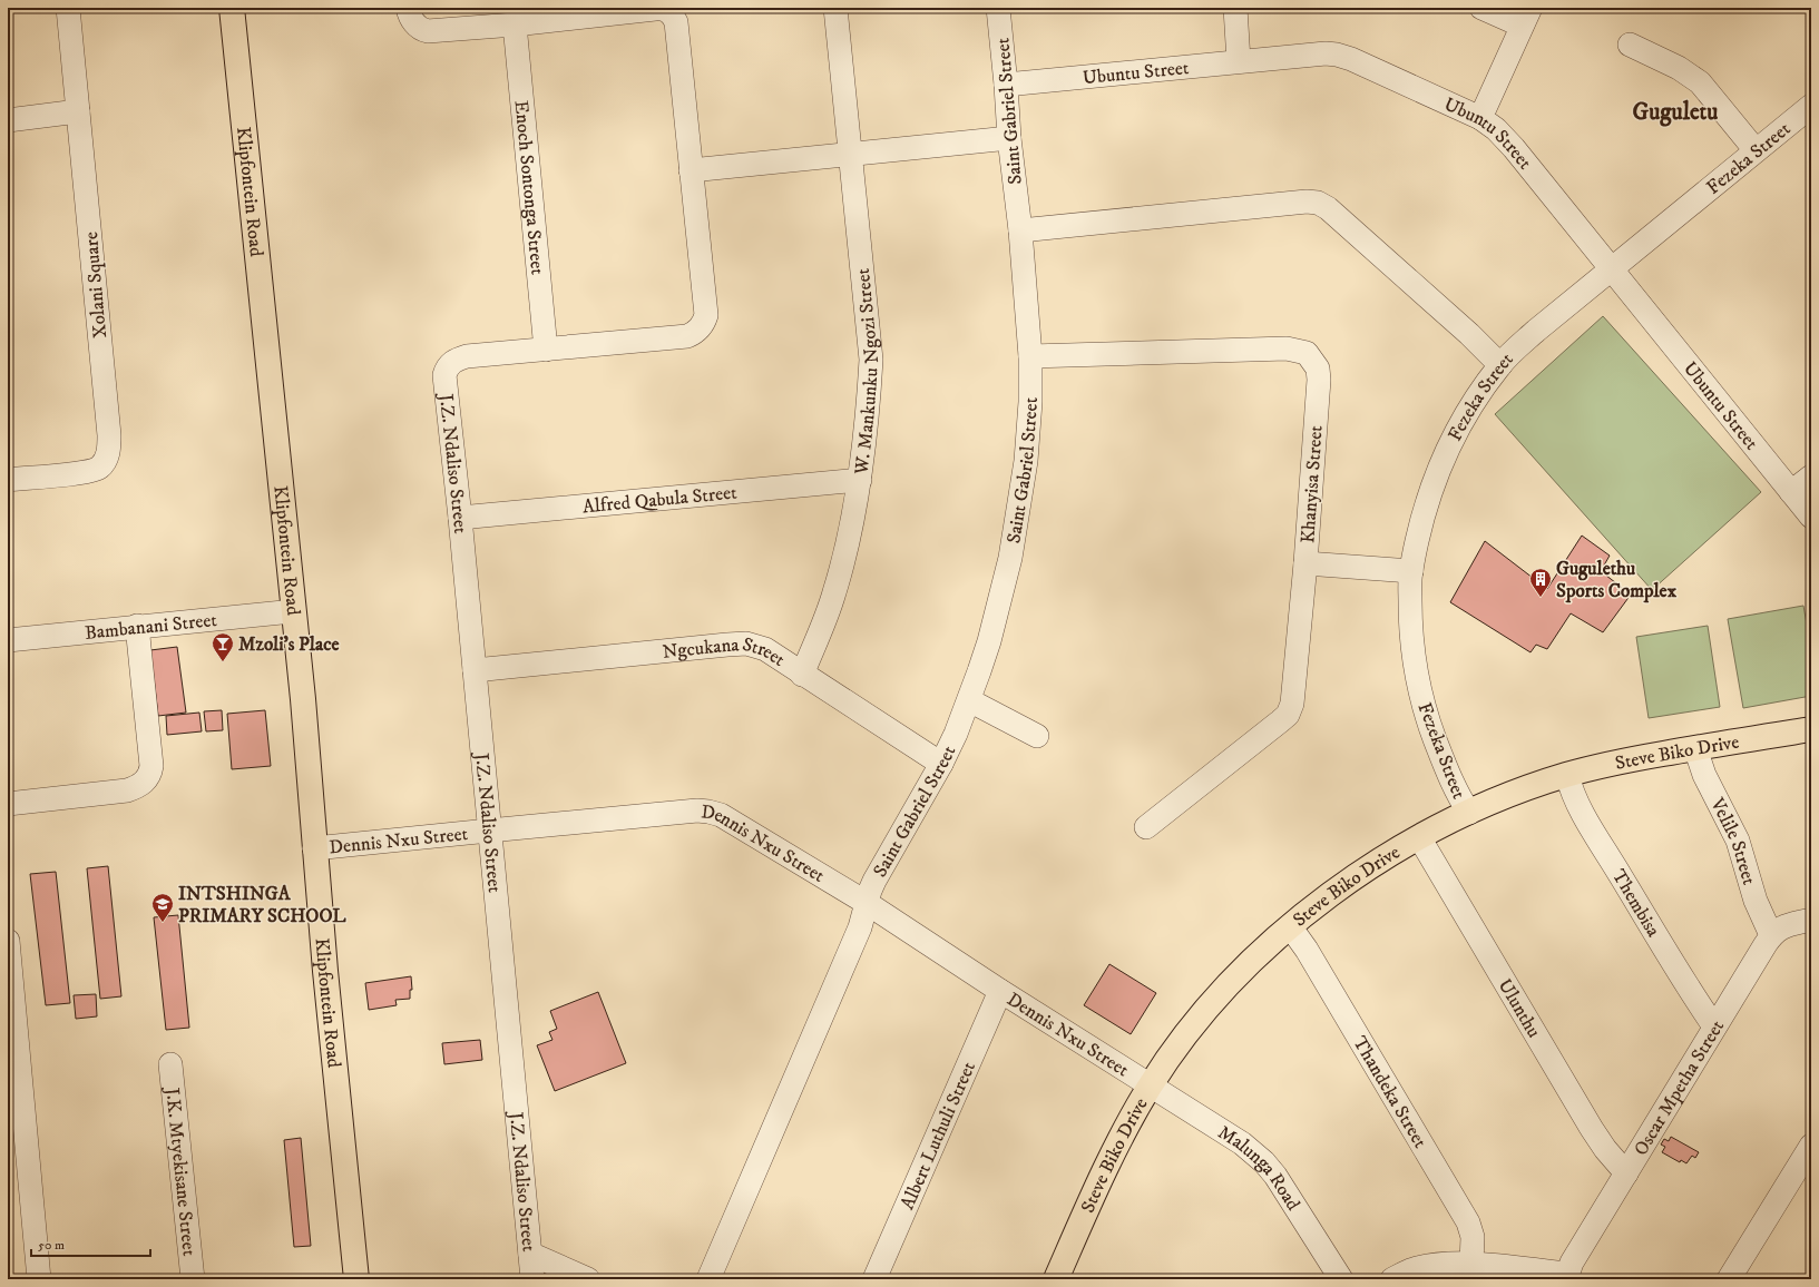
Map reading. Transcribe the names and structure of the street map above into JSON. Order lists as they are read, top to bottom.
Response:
{
  "streets": {
    "main road": ["Klipfontein Road", "Steve Biko Drive"],
    "street": [
      "Ubuntu Street",
      "Saint Gabriel Street",
      "Fezeka Street",
      "Enoch Sontonga Street",
      "Xolani Square",
      "W. Mankunku Ngozi Street",
      "J.Z. Ndaliso Street",
      "Khanyisa Street",
      "Alfred Qabula Street",
      "Bambanani Street",
      "Ngcukana Street",
      "Dennis Nxu Street",
      "Velile Street",
      "Thembisa",
      "Ulunthu",
      "Oscar Mpetha Street",
      "Thandeka Street",
      "Albert Luthuli Street",
      "J.K. Mtyekisane Street",
      "Malunga Road"
    ]
  },
  "crossings": [
    ["Ubuntu Street", "Saint Gabriel Street"],
    ["Ubuntu Street", "Fezeka Street"],
    ["Saint Gabriel Street", "Khanyisa Street"],
    ["Saint Gabriel Street", "Ngcukana Street"],
    ["Saint Gabriel Street", "Dennis Nxu Street"],
    ["Fezeka Street", "Steve Biko Drive"],
    ["Enoch Sontonga Street", "J.Z. Ndaliso Street"],
    ["Klipfontein Road", "Bambanani Street"],
    ["Klipfontein Road", "Dennis Nxu Street"],
    ["W. Mankunku Ngozi Street", "Alfred Qabula Street"],
    ["W. Mankunku Ngozi Street", "Ngcukana Street"],
    ["J.Z. Ndaliso Street", "Alfred Qabula Street"],
    ["J.Z. Ndaliso Street", "Ngcukana Street"],
    ["J.Z. Ndaliso Street", "Dennis Nxu Street"],
    ["Steve Biko Drive", "Dennis Nxu Street"],
    ["Steve Biko Drive", "Velile Street"],
    ["Steve Biko Drive", "Thembisa"],
    ["Steve Biko Drive", "Ulunthu"],
    ["Steve Biko Drive", "Thandeka Street"],
    ["Steve Biko Drive", "Malunga Road"],
    ["Dennis Nxu Street", "Albert Luthuli Street"],
    ["Dennis Nxu Street", "Malunga Road"],
    ["Velile Street", "Oscar Mpetha Street"],
    ["Thembisa", "Oscar Mpetha Street"],
    ["Ulunthu", "Oscar Mpetha Street"]
  ],
  "districts": ["Guguletu"],
  "places": {
    "building": ["Gugulethu Sports Complex"],
    "bar": ["Mzoli's Place"],
    "school or university": ["INTSHINGA PRIMARY SCHOOL"]
  },
  "scale_bar": "50 m"
}
